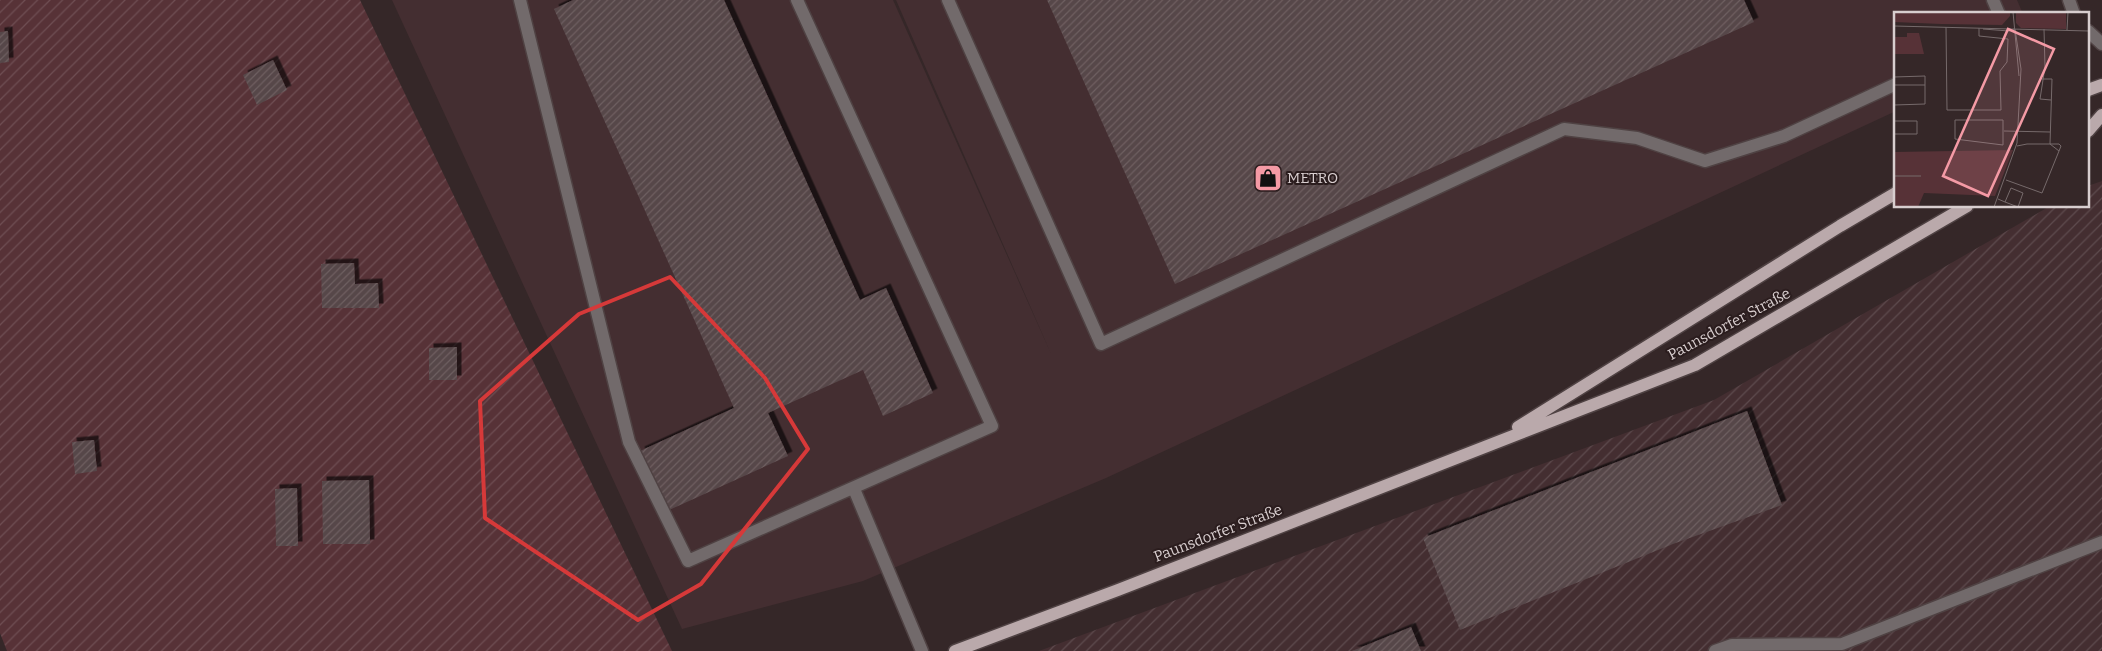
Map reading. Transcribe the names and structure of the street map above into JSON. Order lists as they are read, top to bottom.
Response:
{
  "streets": {
    "main road": ["Paunsdorfer Straße"]
  },
  "places": {
    "shop": ["METRO"]
  }
}
